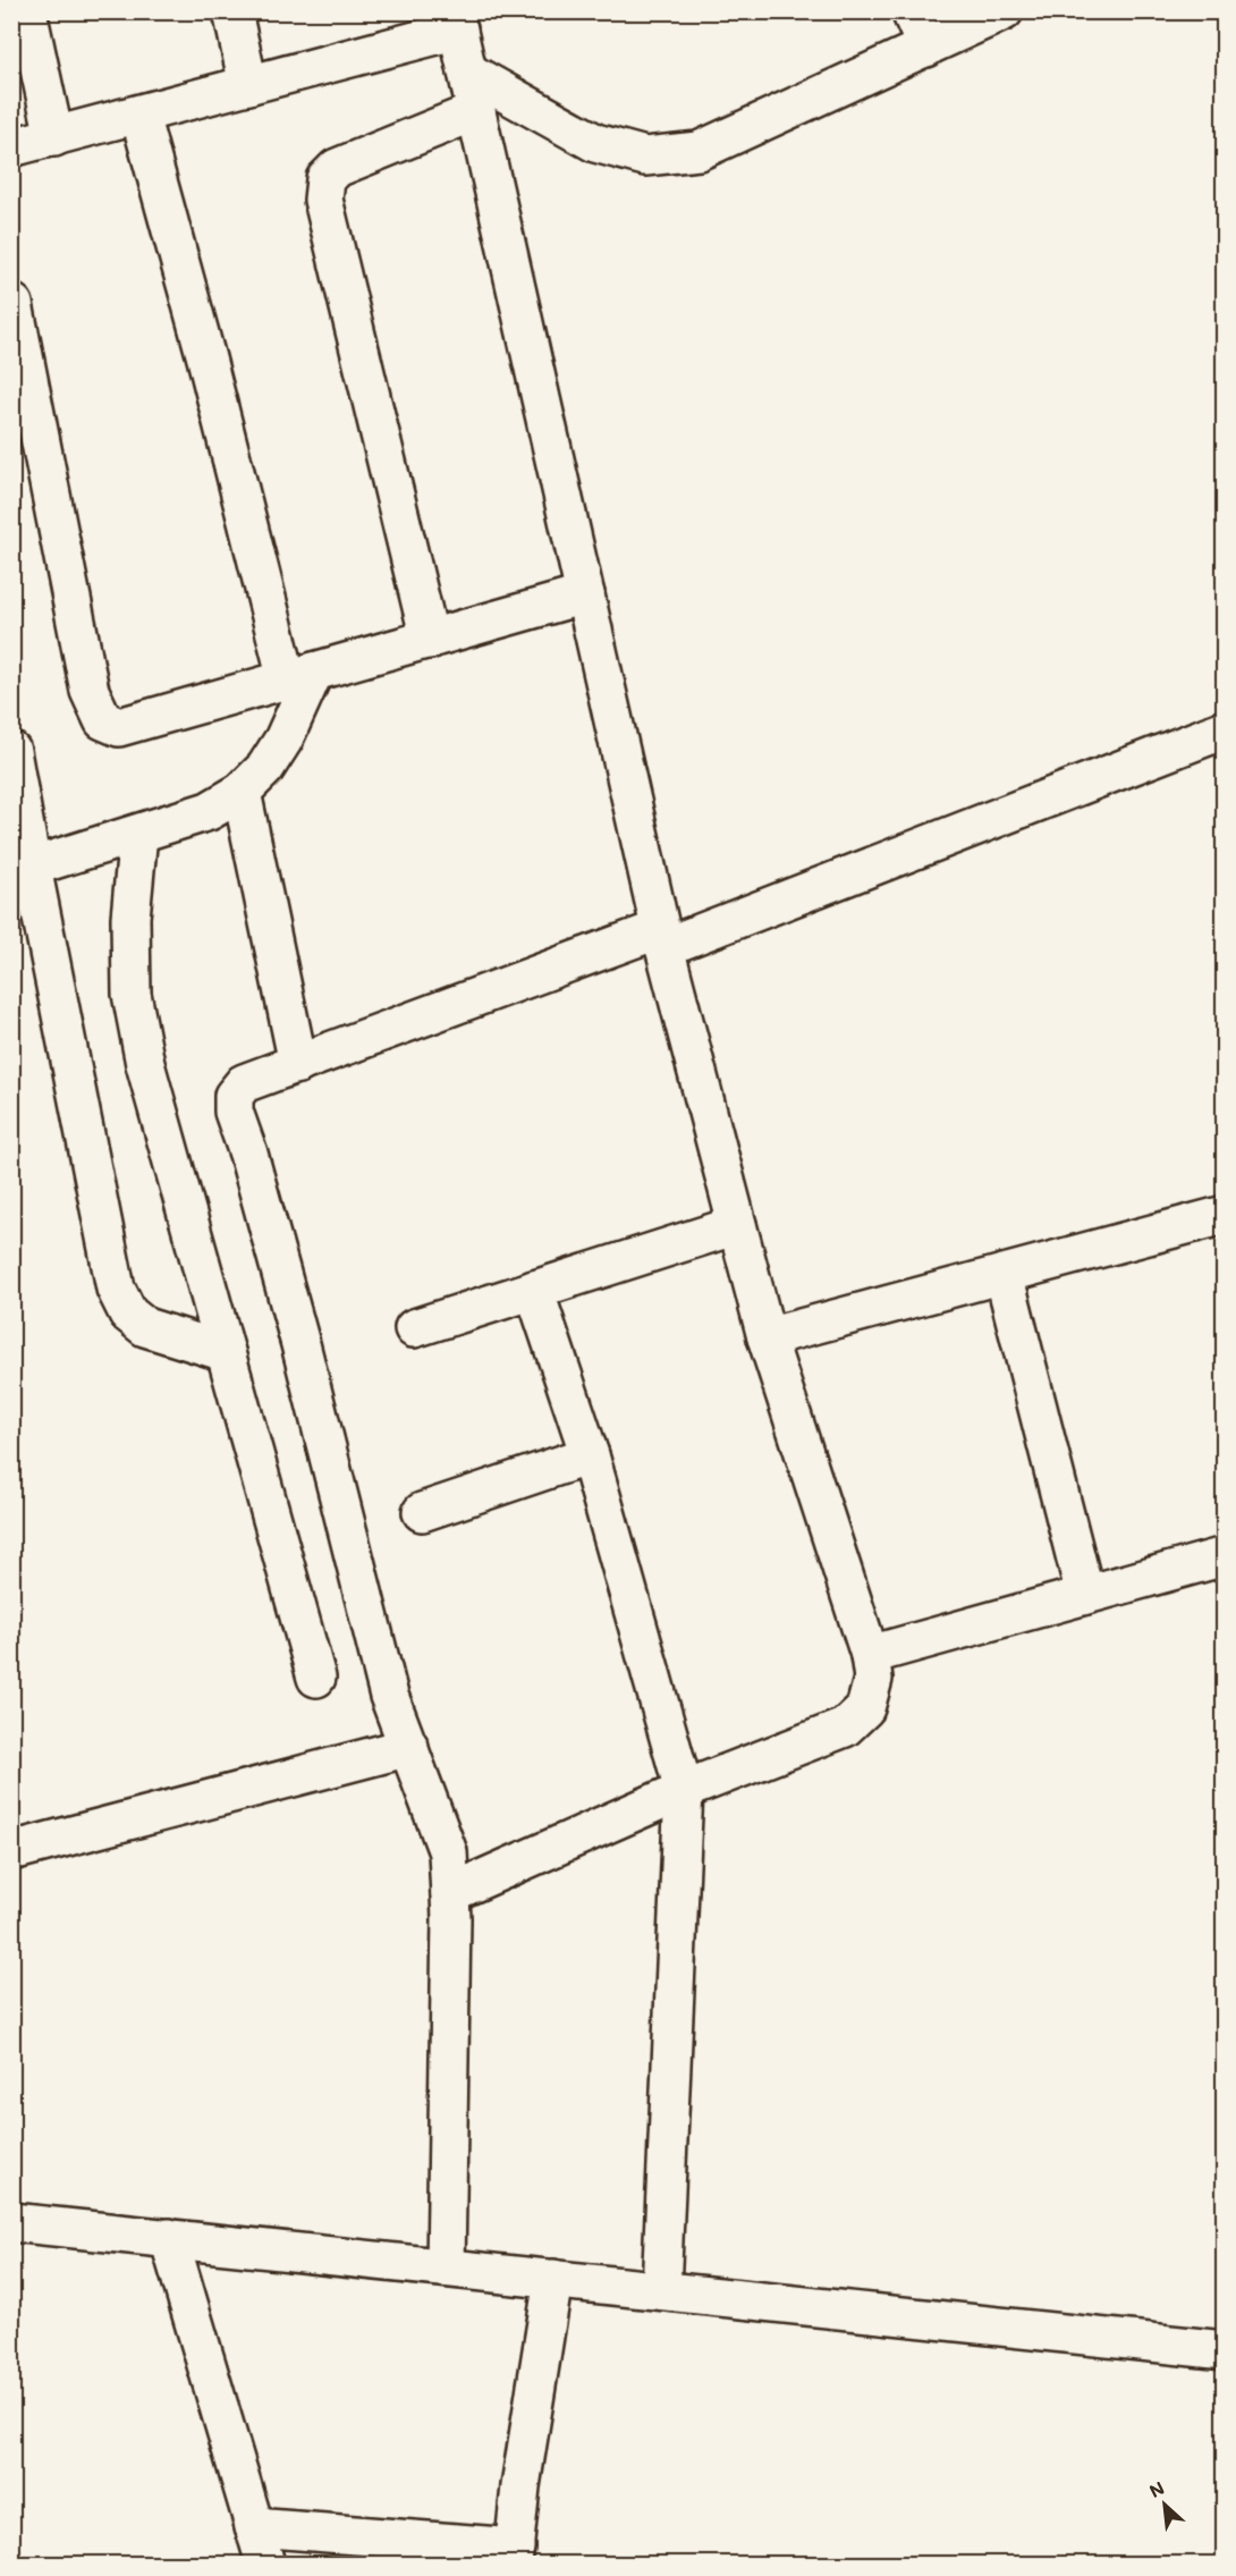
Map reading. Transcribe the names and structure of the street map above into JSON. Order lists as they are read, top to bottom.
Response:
{
  "north": "top left"
}
